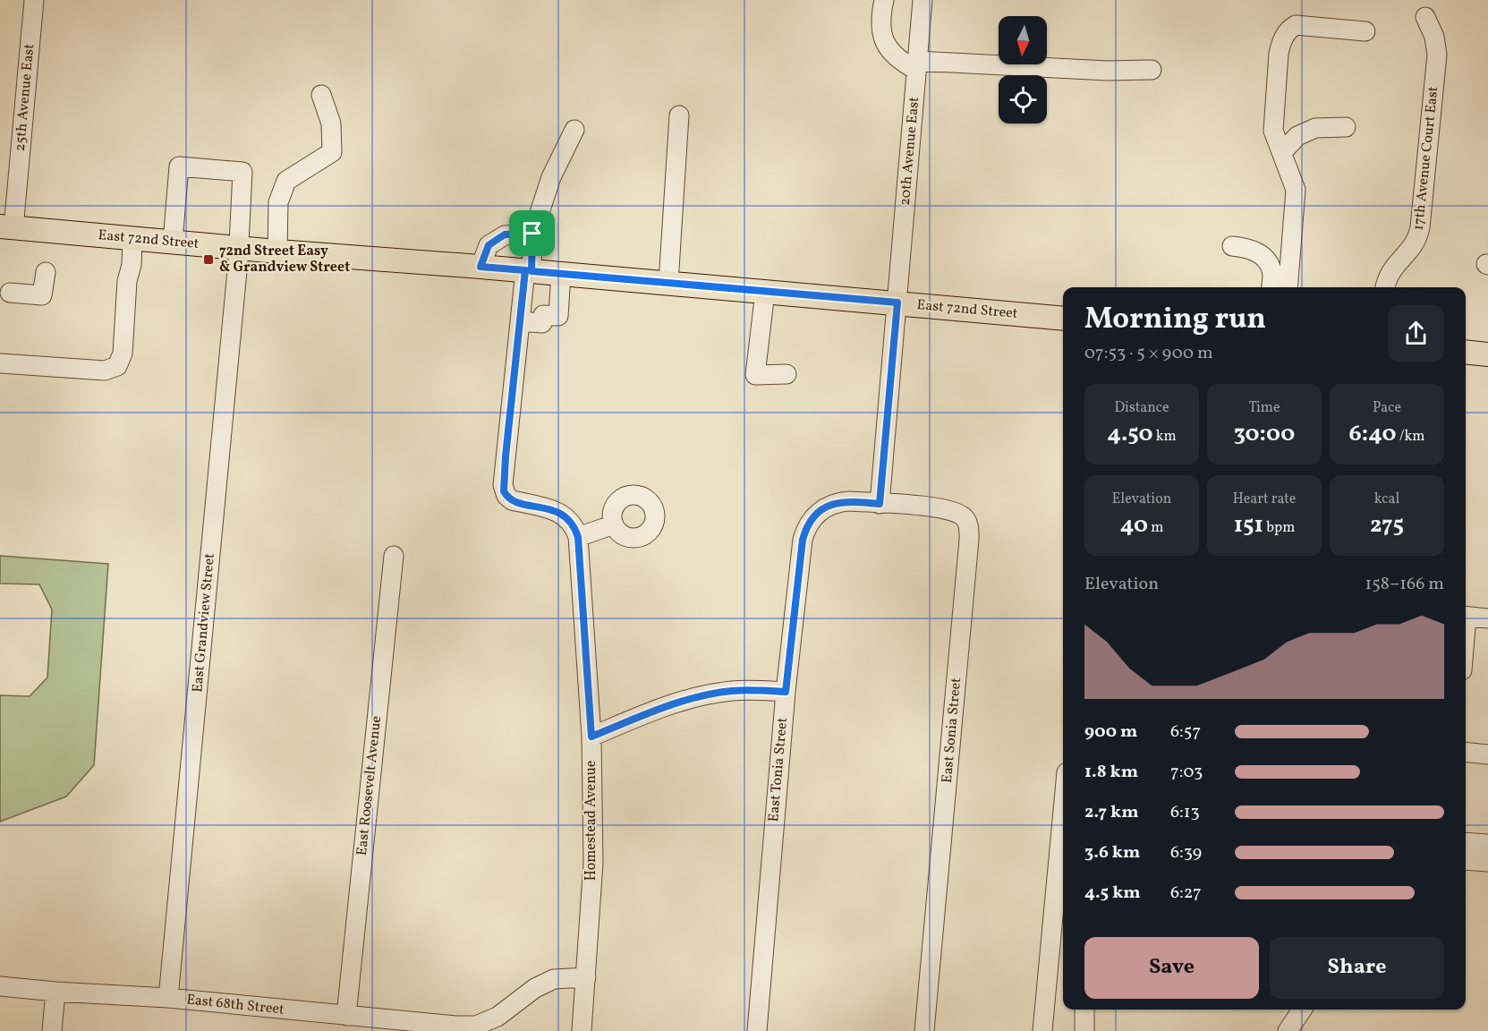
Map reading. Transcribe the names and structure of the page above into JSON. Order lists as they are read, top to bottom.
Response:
{
  "streets": {
    "main road": ["East 72nd Street"],
    "street": [
      "25th Avenue East",
      "20th Avenue East",
      "17th Avenue Court East",
      "East Grandview Street",
      "East Sonia Street",
      "East Tonia Street",
      "East Roosevelt Avenue",
      "Homestead Avenue",
      "East 68th Street"
    ]
  },
  "crossings": [
    ["25th Avenue East", "East 72nd Street"],
    ["20th Avenue East", "East 72nd Street"],
    ["20th Avenue East", "East Sonia Street"],
    ["20th Avenue East", "East Tonia Street"],
    ["East 72nd Street", "East Grandview Street"],
    ["East Grandview Street", "East 68th Street"],
    ["East Sonia Street", "East Tonia Street"],
    ["East Roosevelt Avenue", "East 68th Street"],
    ["Homestead Avenue", "East 68th Street"]
  ],
  "places": {
    "transit": ["72nd Street Easy & Grandview Street"]
  },
  "north": "bottom",
  "page": {
    "heading": ["Morning run", "07:53 · 5 × 900 m"],
    "stats": [
      ["Distance", "4.50 km"],
      ["Time", "30:00"],
      ["Pace", "6:40 /km"],
      ["Elevation", "40 m"],
      ["Heart rate", "151 bpm"],
      ["kcal", "275"]
    ],
    "chart": ["Elevation", "158–166 m"],
    "list": [
      {
        "name": "900 m",
        "note": "6:57"
      },
      {
        "name": "1.8 km",
        "note": "7:03"
      },
      {
        "name": "2.7 km",
        "note": "6:13"
      },
      {
        "name": "3.6 km",
        "note": "6:39"
      },
      {
        "name": "4.5 km",
        "note": "6:27"
      }
    ],
    "buttons": ["Save", "Share"]
  }
}
